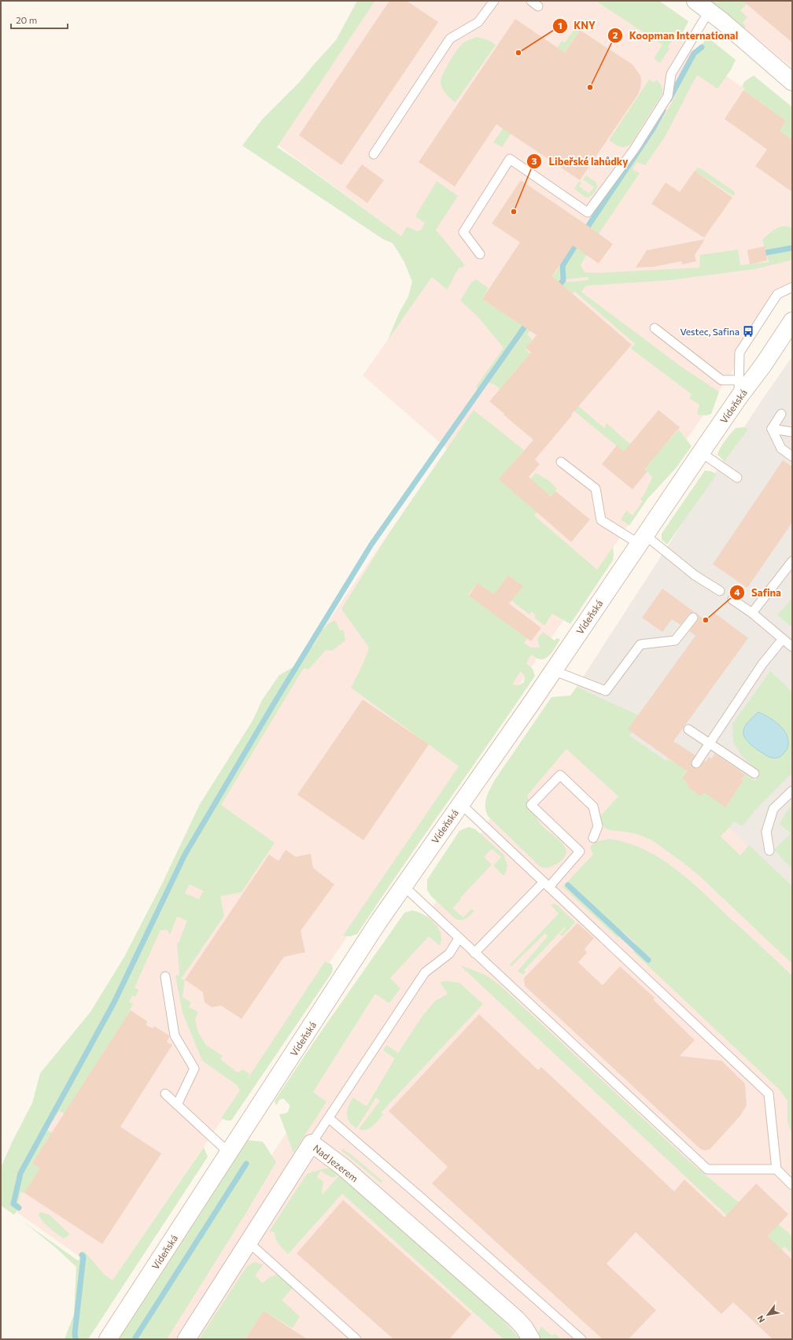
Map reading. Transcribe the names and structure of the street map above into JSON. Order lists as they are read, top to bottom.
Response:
{
  "streets": {
    "main road": ["Vídeňská", "Nad Jezerem"]
  },
  "places": {
    "other": [
      "KNY",
      "Koopman International",
      "Libeřské lahůdky",
      "Safina"
    ],
    "bus stop": ["Vestec, Safina"]
  },
  "scale_bar": "20 m",
  "north": "bottom left"
}
